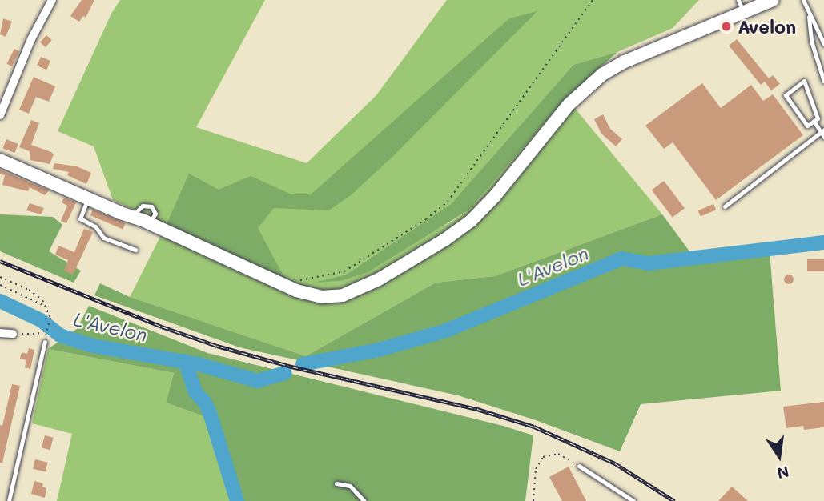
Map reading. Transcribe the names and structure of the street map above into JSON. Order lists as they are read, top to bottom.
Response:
{
  "water": ["L'Avelon"],
  "places": ["Avelon"],
  "north": "bottom"
}
